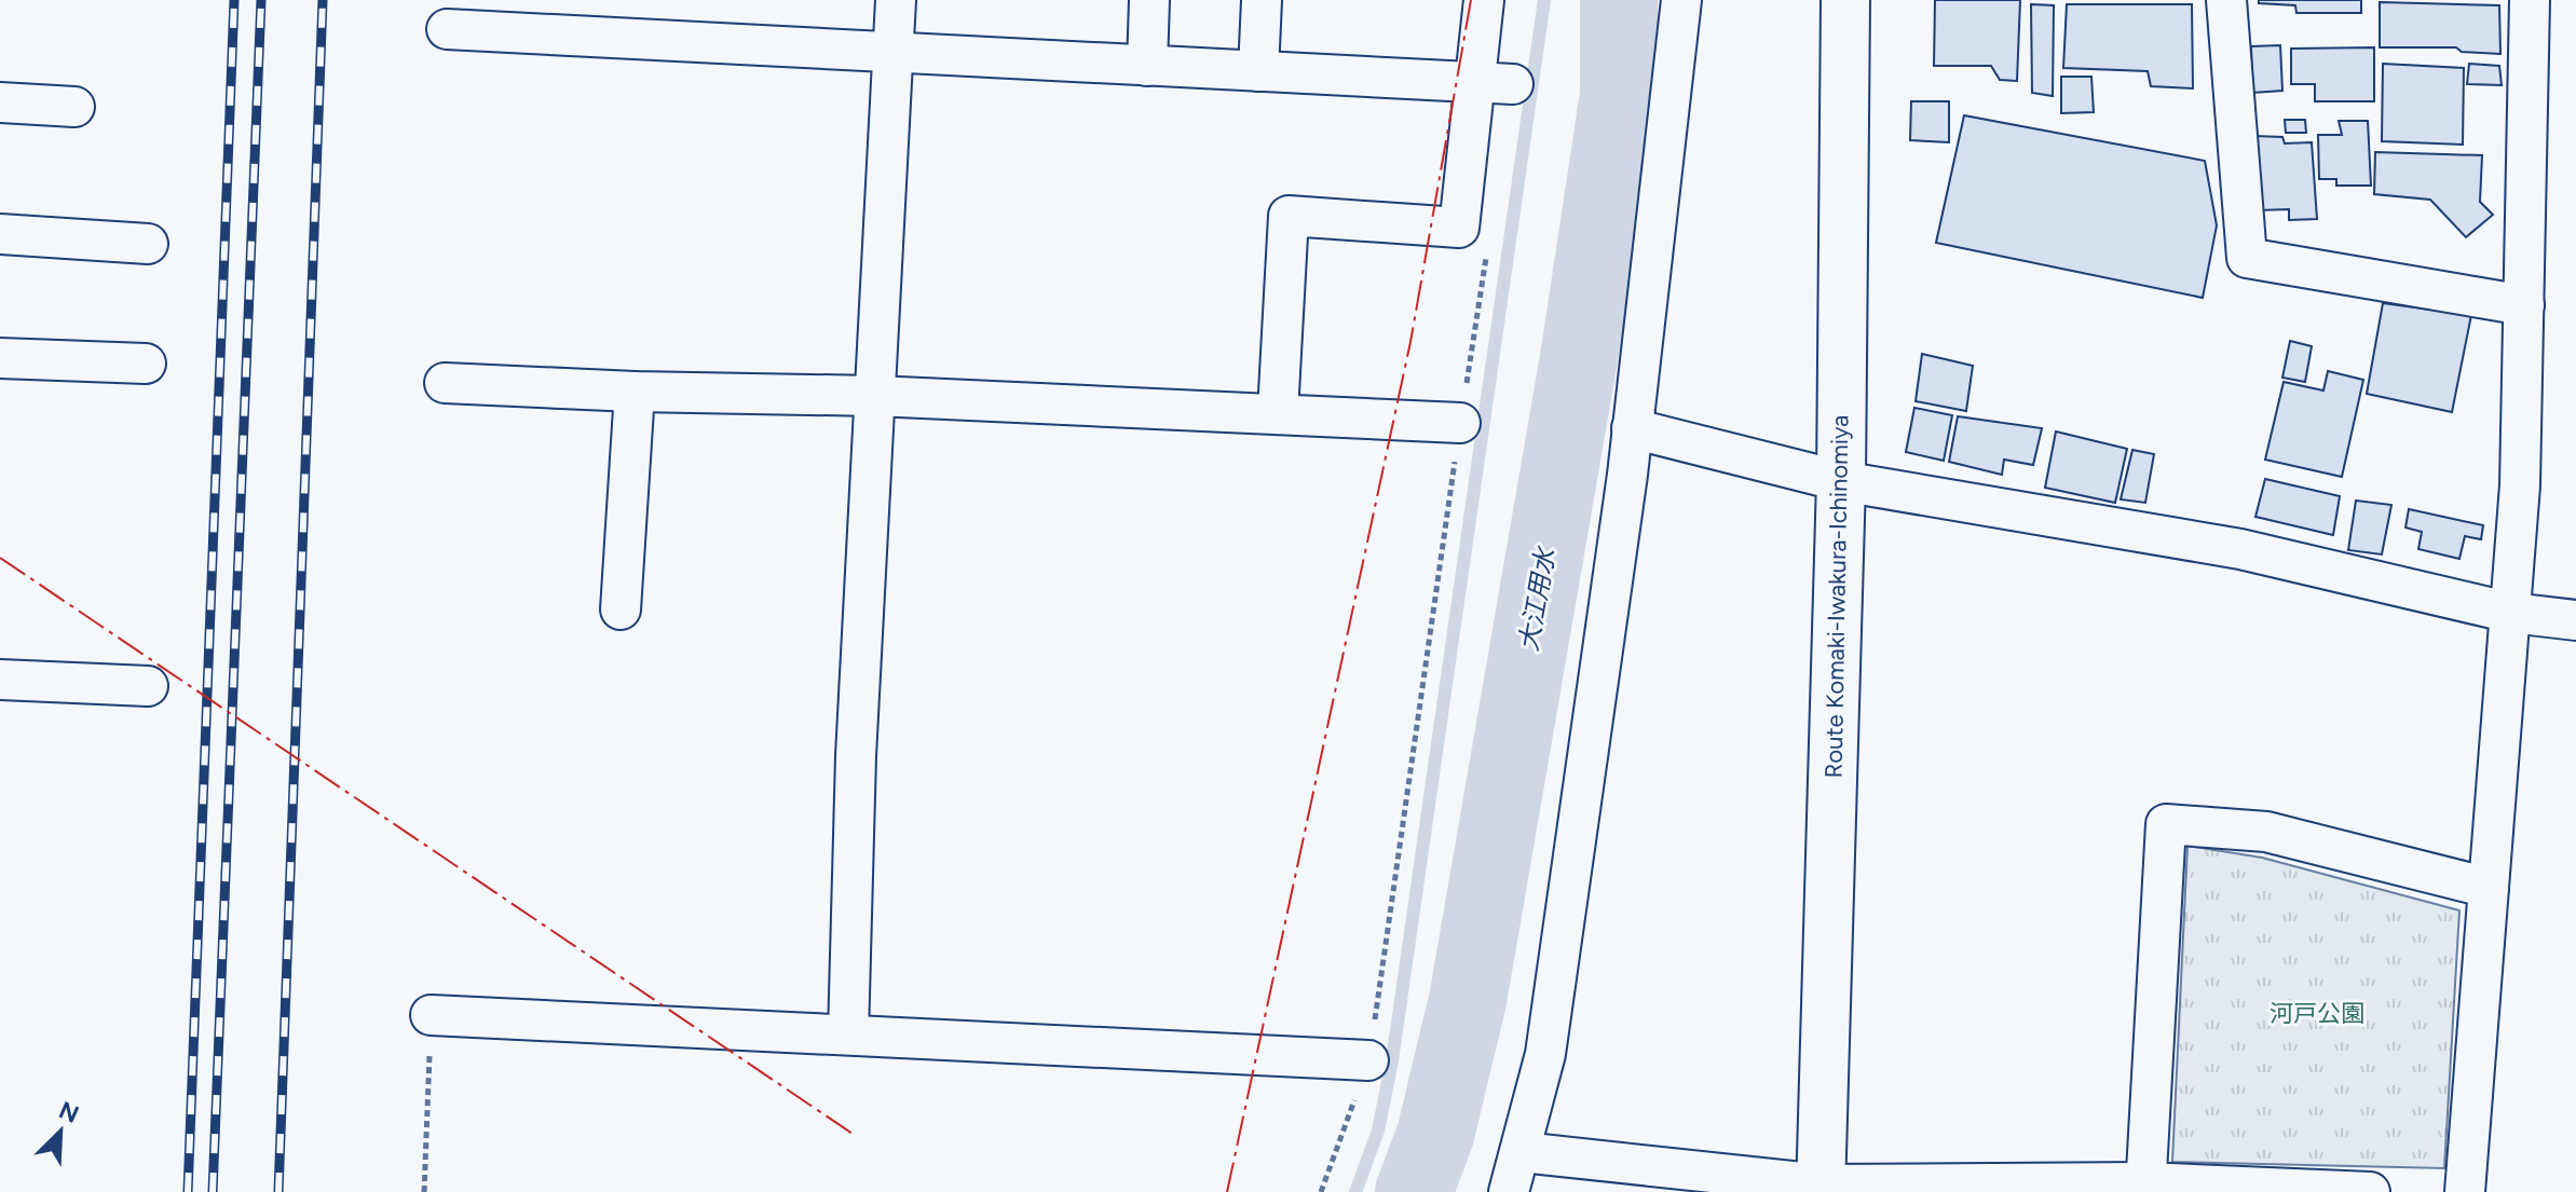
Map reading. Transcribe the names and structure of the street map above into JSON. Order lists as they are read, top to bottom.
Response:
{
  "streets": {
    "main road": ["Route Komaki-Iwakura-Ichinomiya"]
  },
  "water": ["大江用水"],
  "parks": ["河戸公園"],
  "north": "top right"
}
